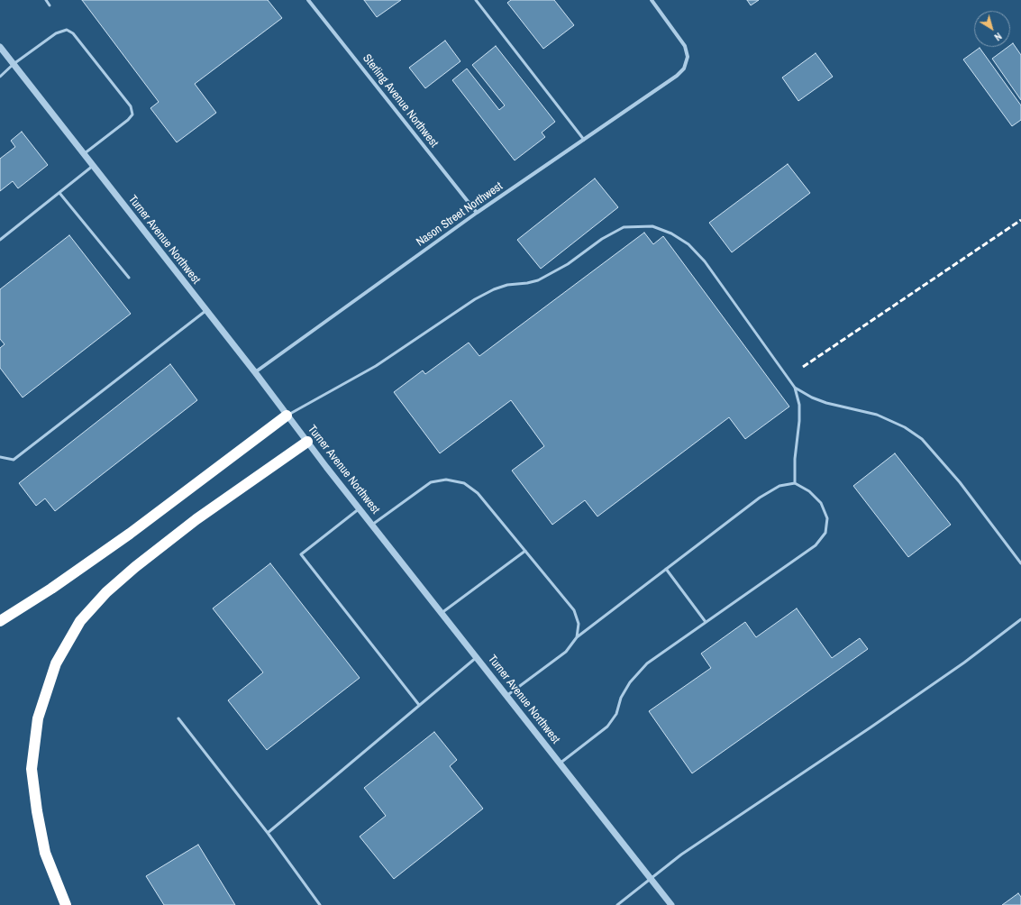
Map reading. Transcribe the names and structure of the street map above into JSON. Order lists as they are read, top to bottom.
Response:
{
  "streets": {
    "street": ["Sterling Avenue Northwest", "Nason Street Northwest", "Turner Avenue Northwest"]
  },
  "crossings": [
    ["Sterling Avenue Northwest", "Nason Street Northwest"],
    ["Nason Street Northwest", "Turner Avenue Northwest"]
  ],
  "north": "bottom right"
}
